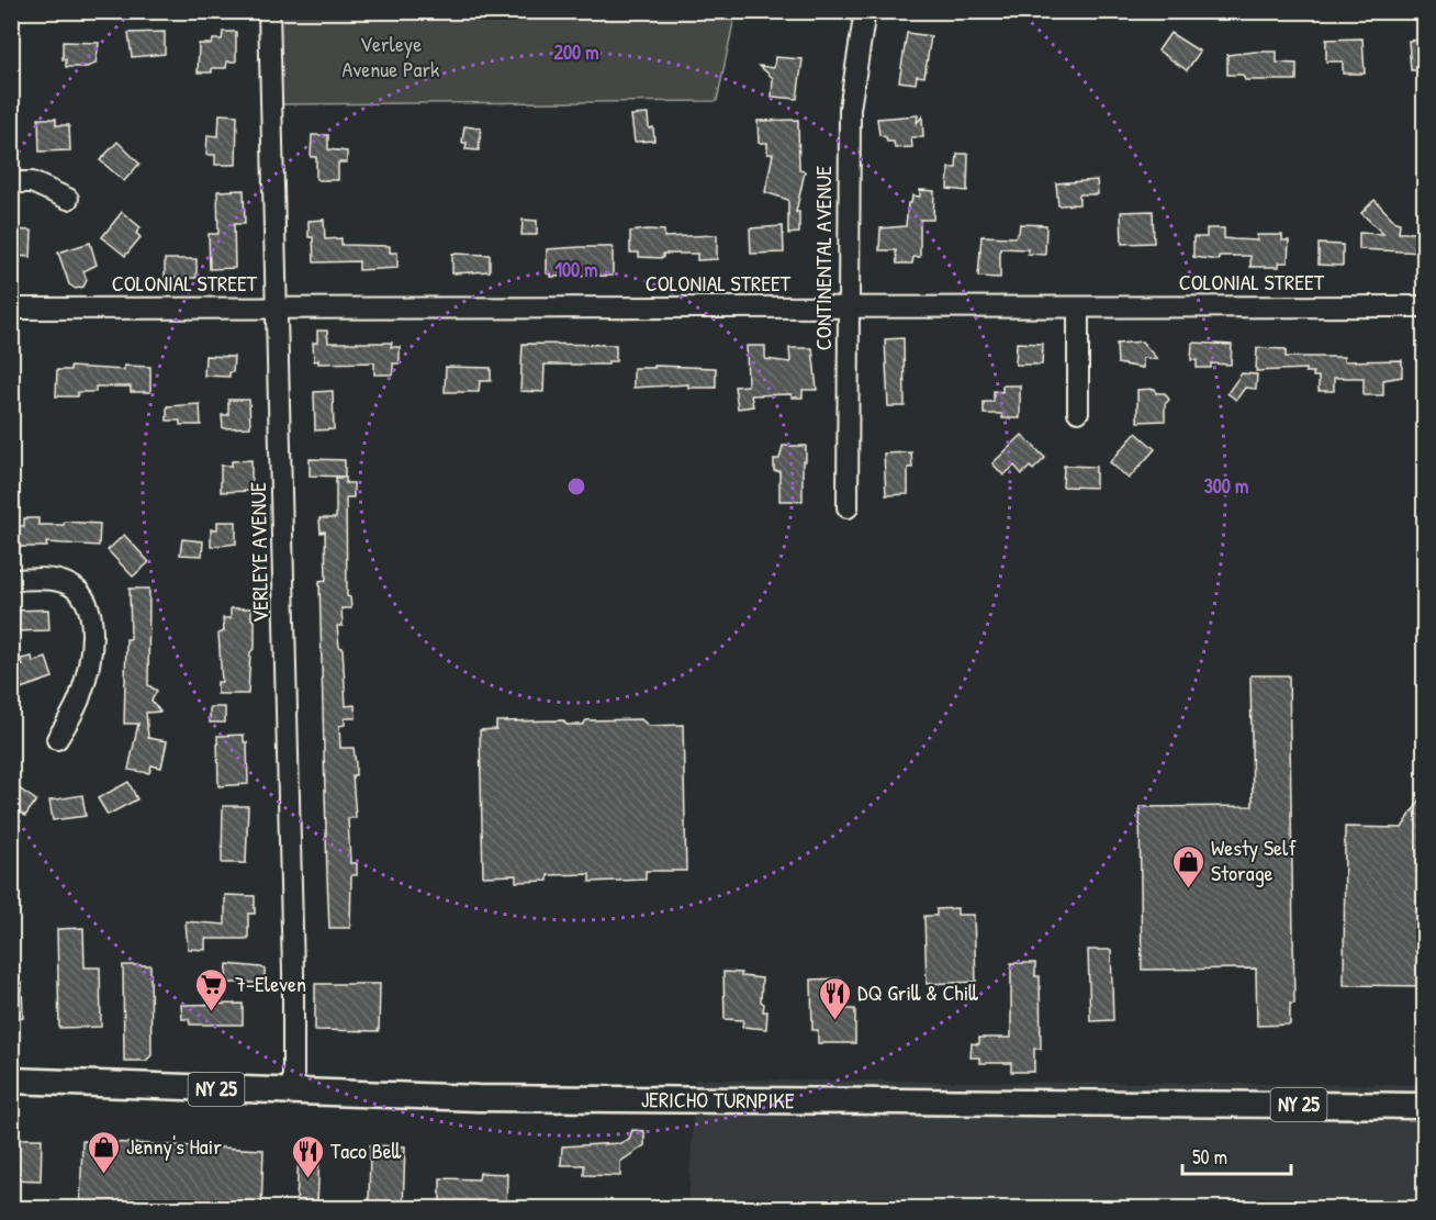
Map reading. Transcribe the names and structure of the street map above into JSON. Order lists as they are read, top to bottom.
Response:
{
  "streets": {
    "main road": ["NY 25", "JERICHO TURNPIKE"],
    "street": ["CONTINENTAL AVENUE", "COLONIAL STREET", "VERLEYE AVENUE"]
  },
  "crossings": [
    ["CONTINENTAL AVENUE", "COLONIAL STREET"],
    ["COLONIAL STREET", "VERLEYE AVENUE"],
    ["VERLEYE AVENUE", "JERICHO TURNPIKE"]
  ],
  "parks": ["Verleye Avenue Park"],
  "places": {
    "shop": ["Westy Self Storage", "Jenny's Hair"],
    "supermarket": ["7-Eleven"],
    "restaurant": ["DQ Grill & Chill", "Taco Bell"]
  },
  "scale_bar": "50 m",
  "rings": ["200 m", "100 m", "300 m"]
}
